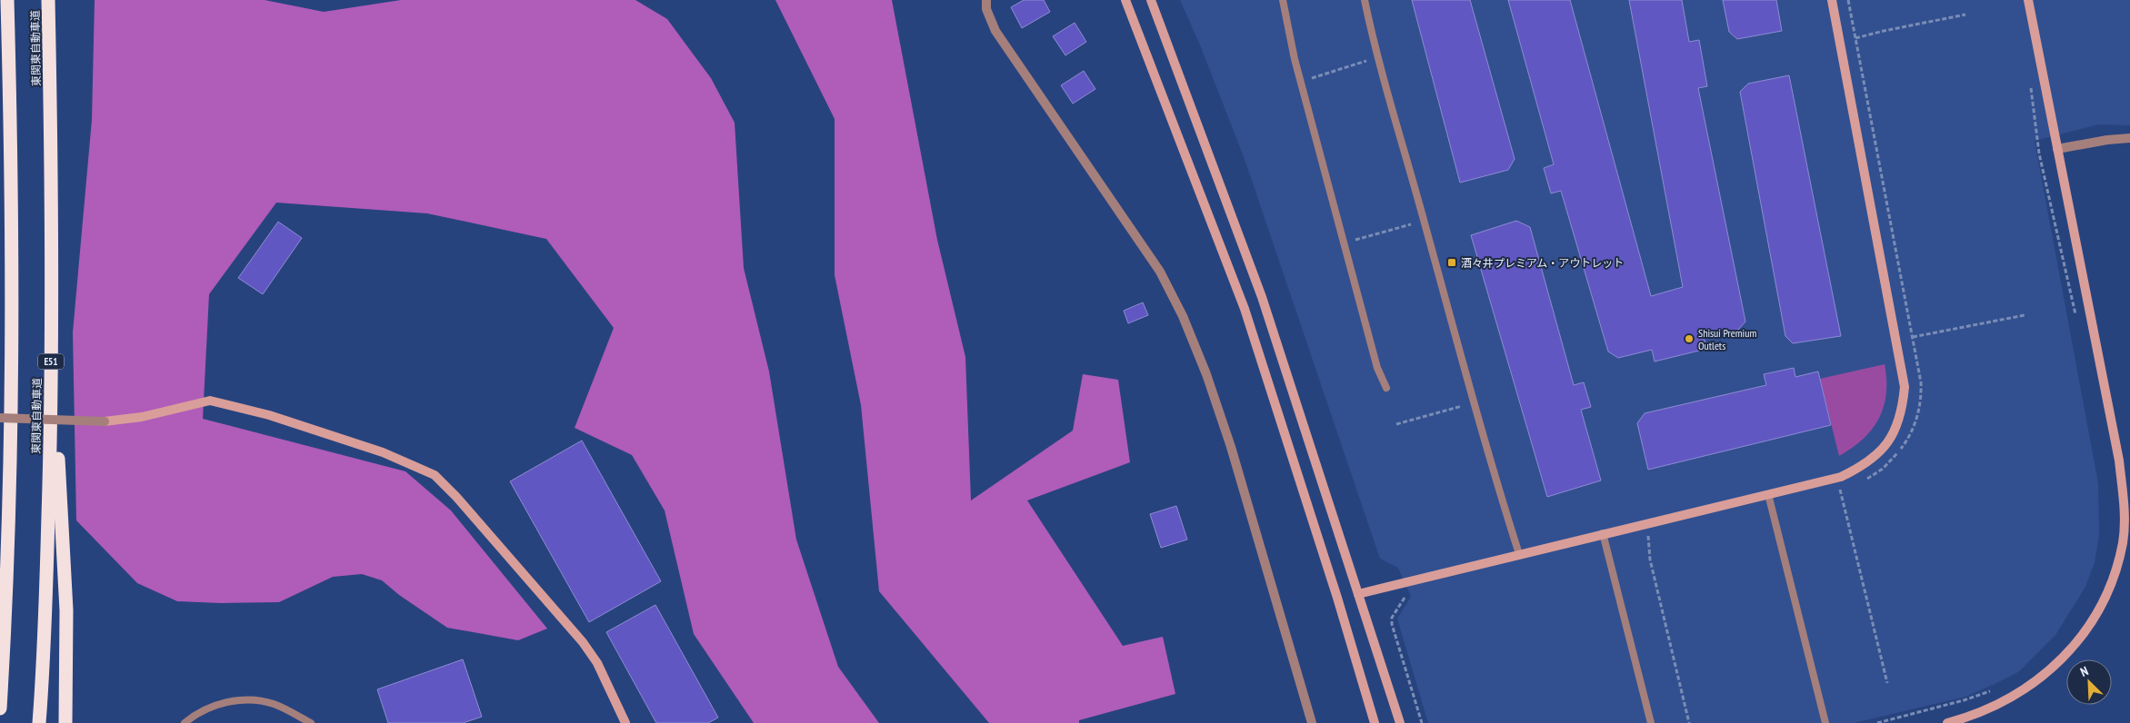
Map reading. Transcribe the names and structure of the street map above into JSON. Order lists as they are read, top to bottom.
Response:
{
  "streets": {
    "highway": ["東関東自動車道", "E51"]
  },
  "places": {
    "transit": ["酒々井プレミアム・アウトレット"],
    "other": ["Shisui Premium Outlets"]
  },
  "north": "top left"
}
